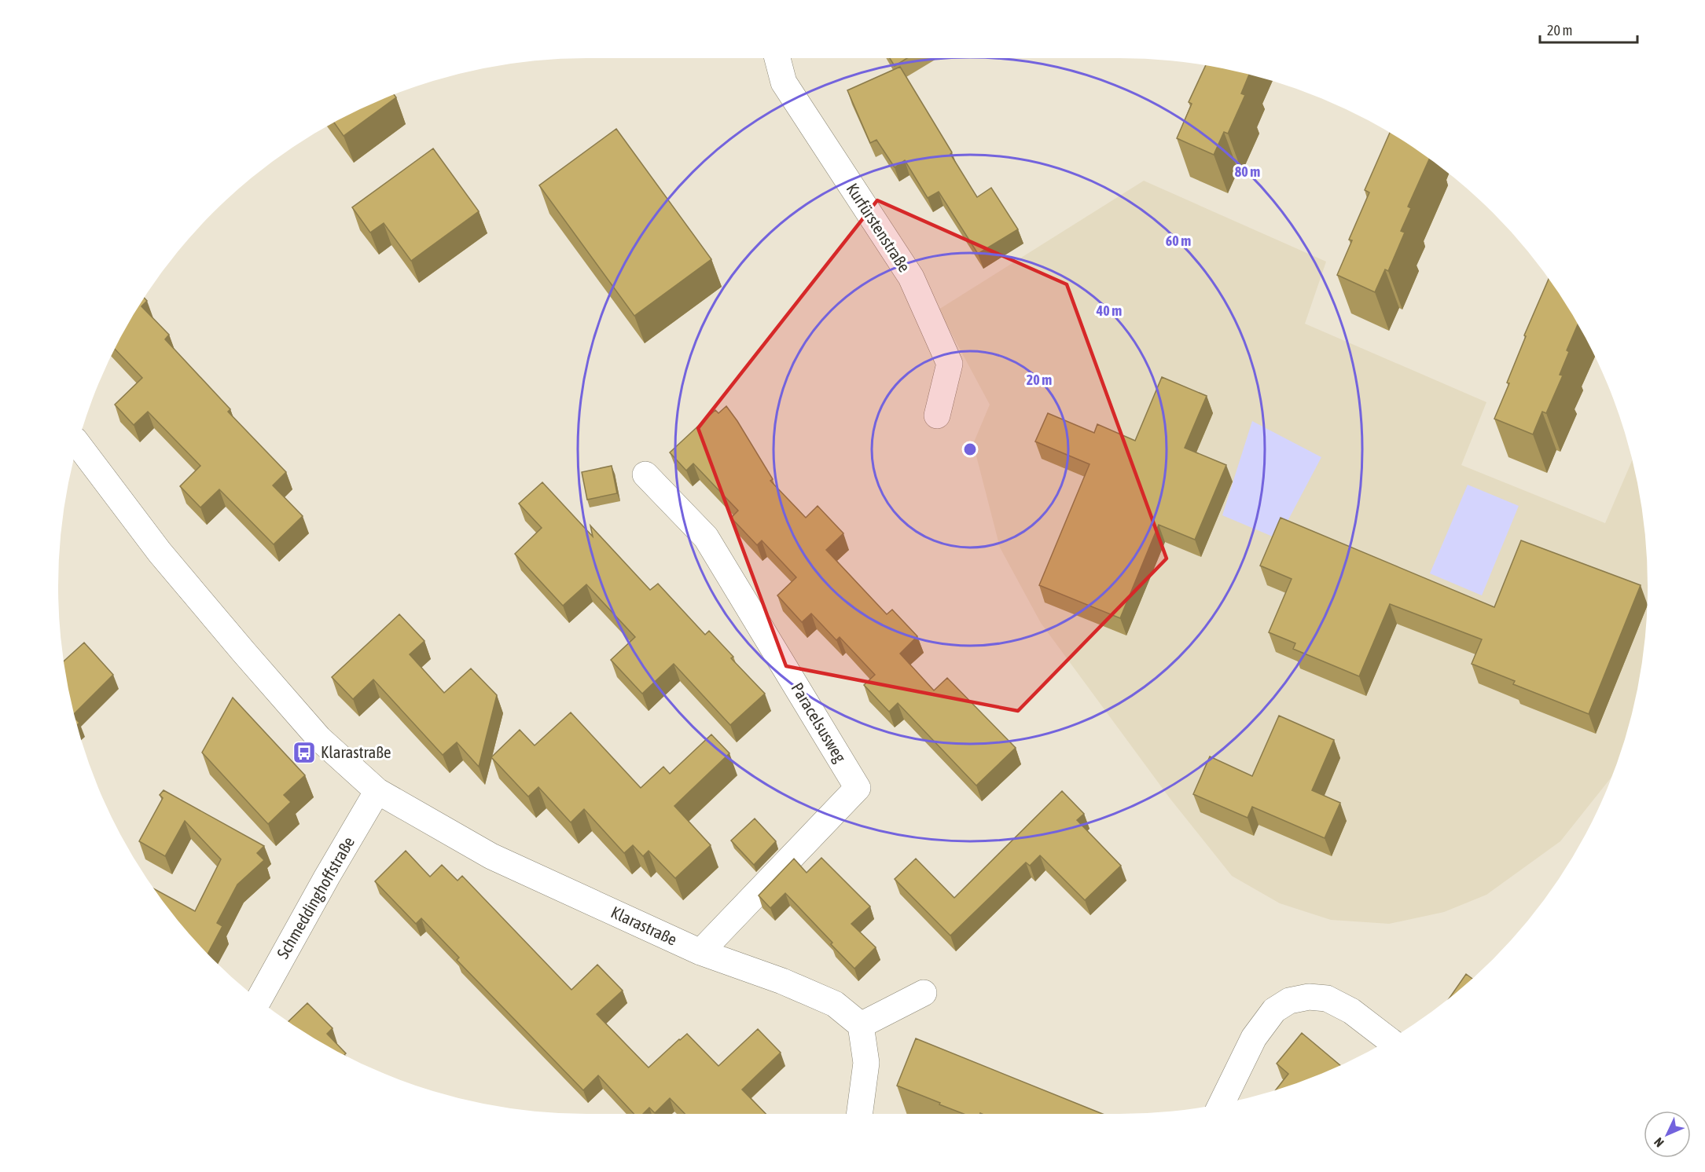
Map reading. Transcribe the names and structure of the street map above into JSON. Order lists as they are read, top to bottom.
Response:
{
  "streets": {
    "street": [
      "Kurfürstenstraße",
      "Paracelsusweg",
      "Schmeddinghoffstraße",
      "Klarastraße"
    ]
  },
  "crossings": [
    ["Paracelsusweg", "Klarastraße"],
    ["Schmeddinghoffstraße", "Klarastraße"]
  ],
  "places": {
    "bus stop": ["Klarastraße"]
  },
  "scale_bar": "20 m",
  "north": "bottom left",
  "rings": [
    "80 m",
    "60 m",
    "40 m",
    "20 m"
  ]
}
